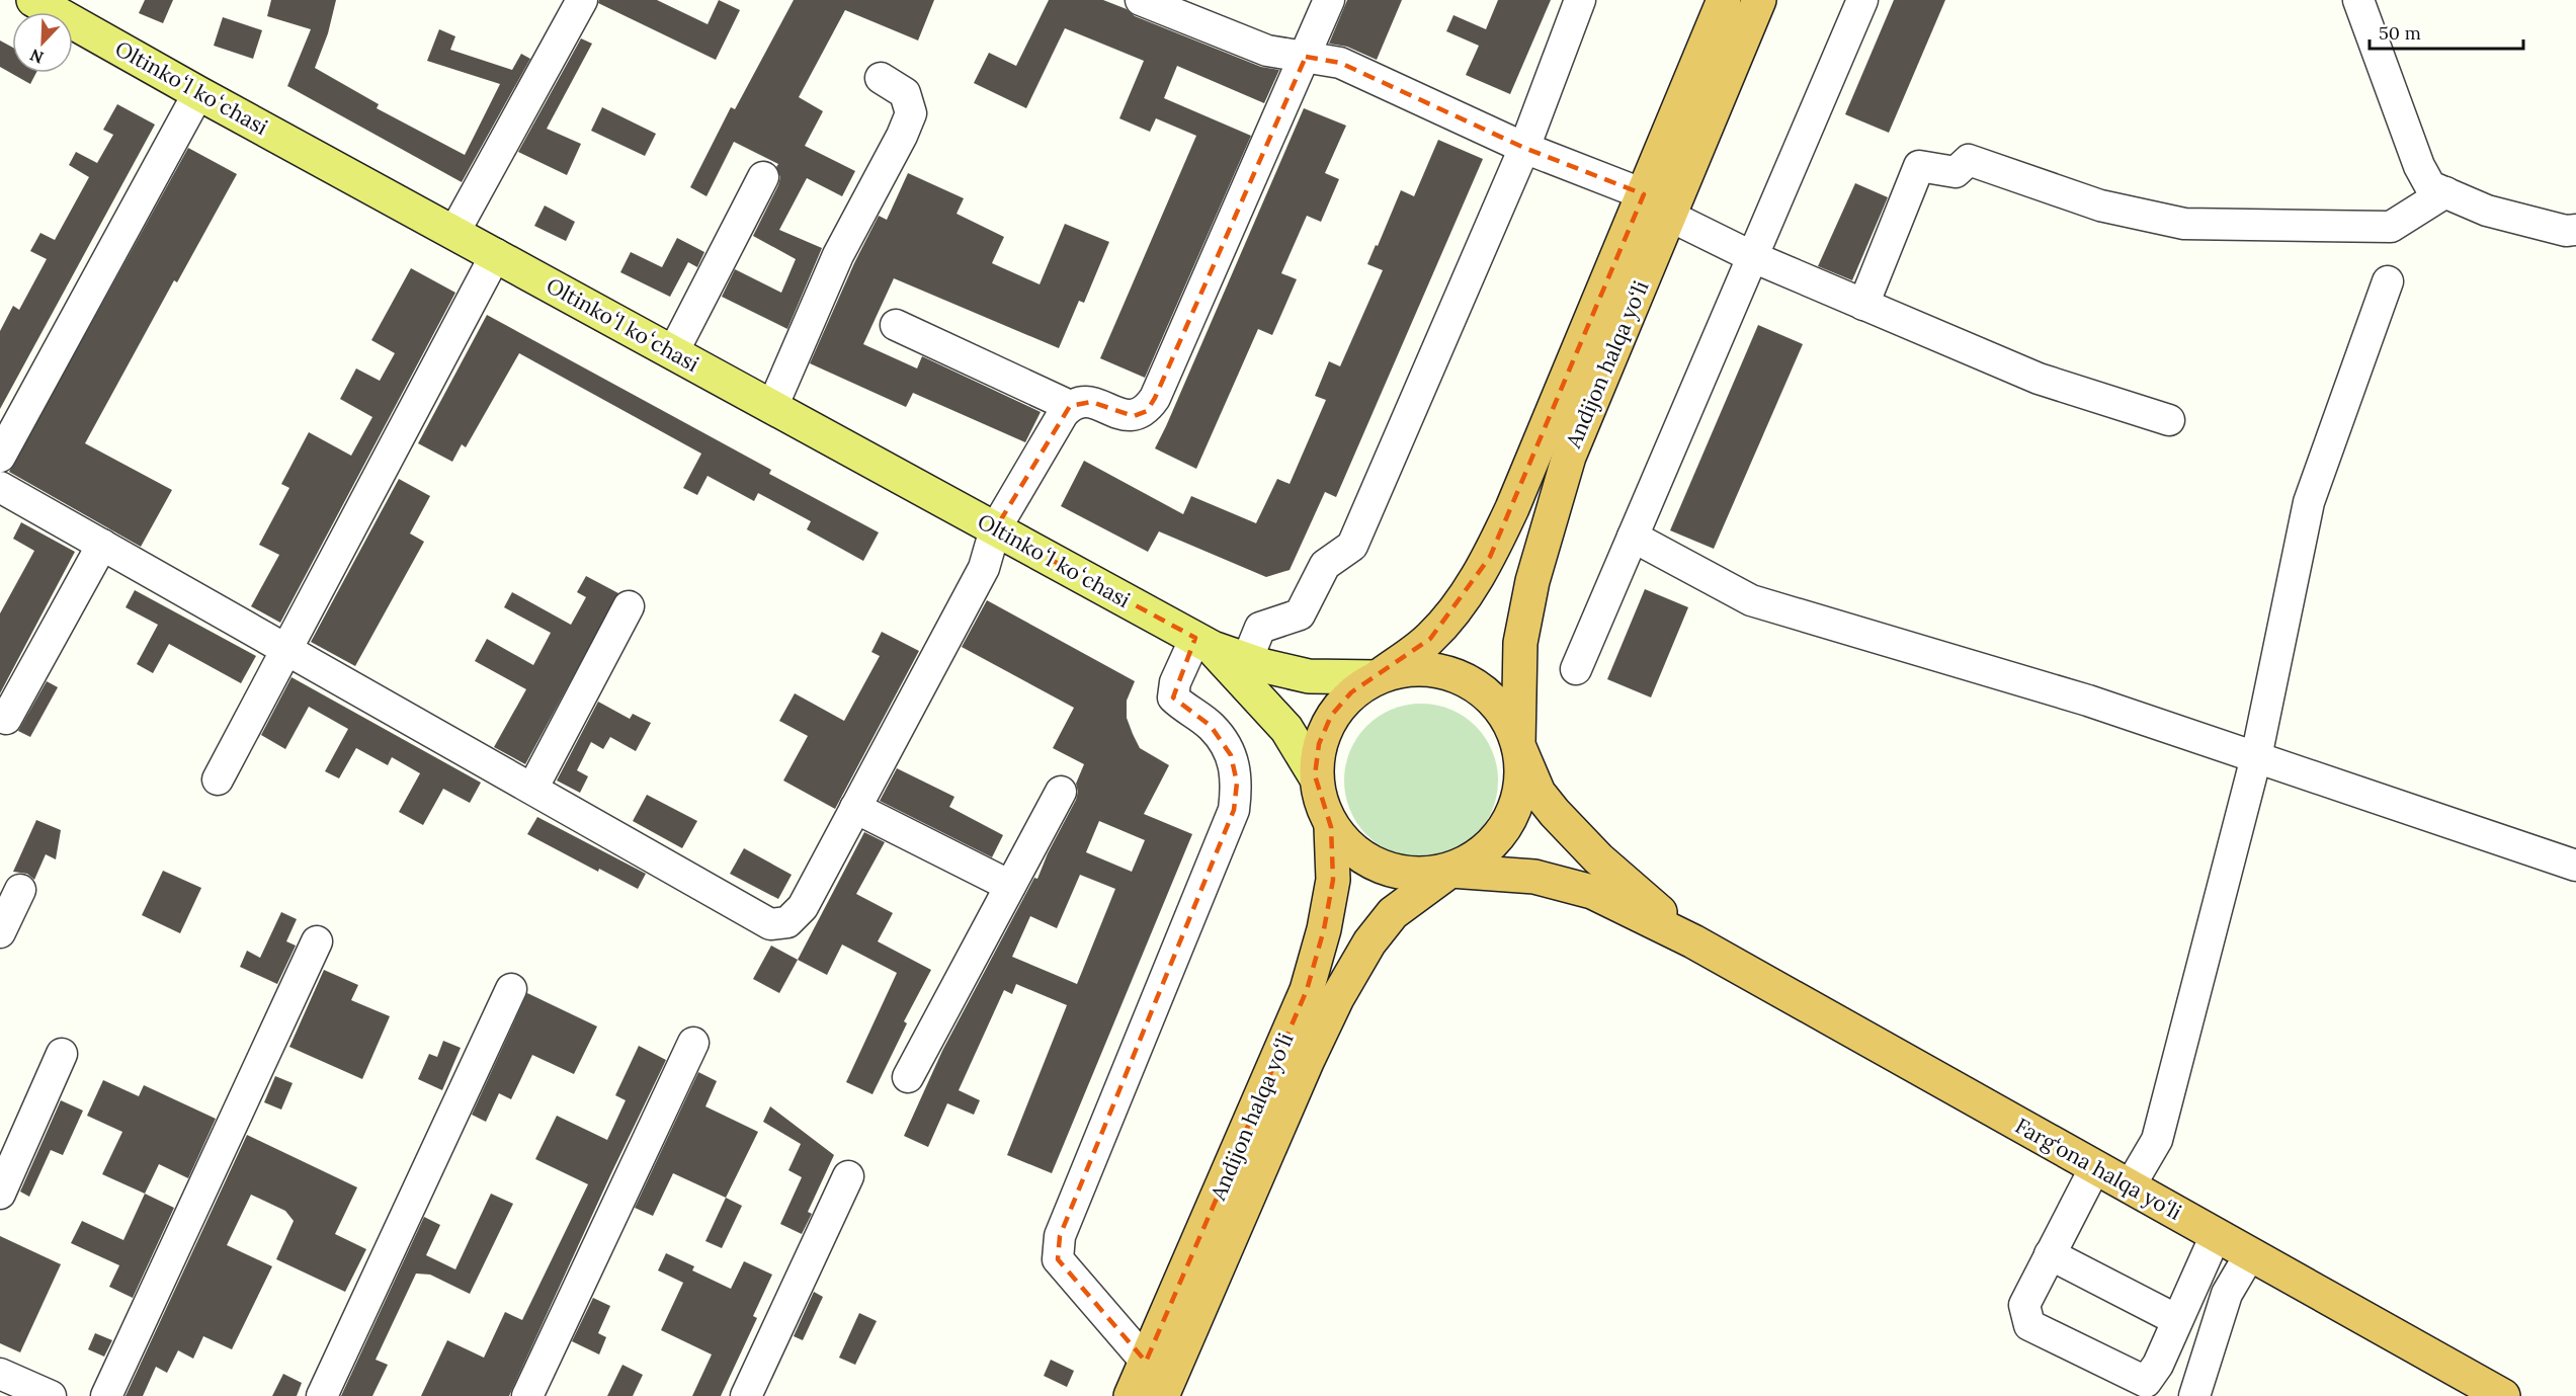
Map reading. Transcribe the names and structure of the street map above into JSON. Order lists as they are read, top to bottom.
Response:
{
  "streets": {
    "highway": ["Andijon halqa yo‘li", "Farg‘ona halqa yo‘li"],
    "main road": ["Oltinkoʻl koʻchasi"]
  },
  "crossings": [
    ["Oltinkoʻl koʻchasi", "Andijon halqa yo‘li"],
    ["Oltinkoʻl koʻchasi", "Farg‘ona halqa yo‘li"],
    ["Andijon halqa yo‘li", "Farg‘ona halqa yo‘li"]
  ],
  "scale_bar": "50 m",
  "north": "bottom left"
}
